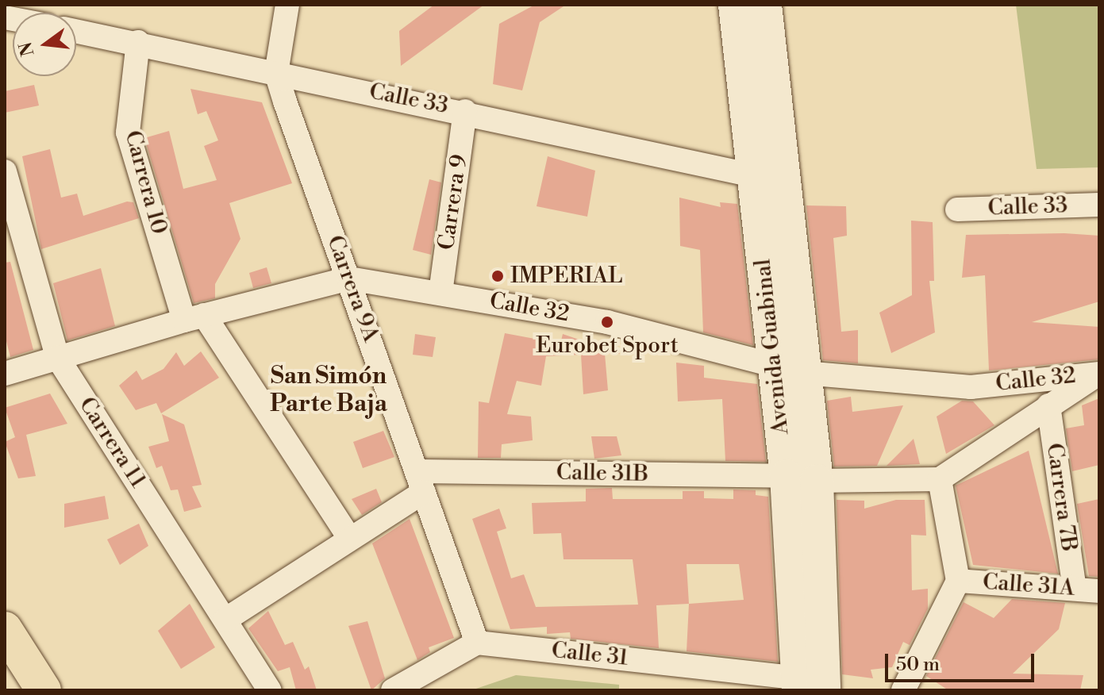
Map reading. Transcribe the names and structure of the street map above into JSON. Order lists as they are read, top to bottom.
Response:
{
  "streets": {
    "main road": ["Avenida Guabinal"],
    "street": [
      "Calle 33",
      "Carrera 10",
      "Carrera 9",
      "Carrera 9A",
      "Calle 32",
      "Carrera 11",
      "Calle 31B",
      "Carrera 7B",
      "Calle 31A",
      "Calle 31"
    ]
  },
  "crossings": [
    ["Calle 33", "Carrera 10"],
    ["Calle 33", "Carrera 9"],
    ["Calle 33", "Carrera 9A"],
    ["Calle 33", "Avenida Guabinal"],
    ["Carrera 10", "Calle 32"],
    ["Carrera 9", "Calle 32"],
    ["Carrera 9A", "Calle 32"],
    ["Carrera 9A", "Calle 31B"],
    ["Carrera 9A", "Calle 31"],
    ["Calle 32", "Avenida Guabinal"],
    ["Calle 32", "Carrera 11"],
    ["Avenida Guabinal", "Calle 31B"],
    ["Avenida Guabinal", "Calle 31"],
    ["Carrera 7B", "Calle 31A"]
  ],
  "districts": ["San Simón Parte Baja"],
  "places": ["IMPERIAL", "Eurobet Sport"],
  "scale_bar": "50 m",
  "north": "left"
}
